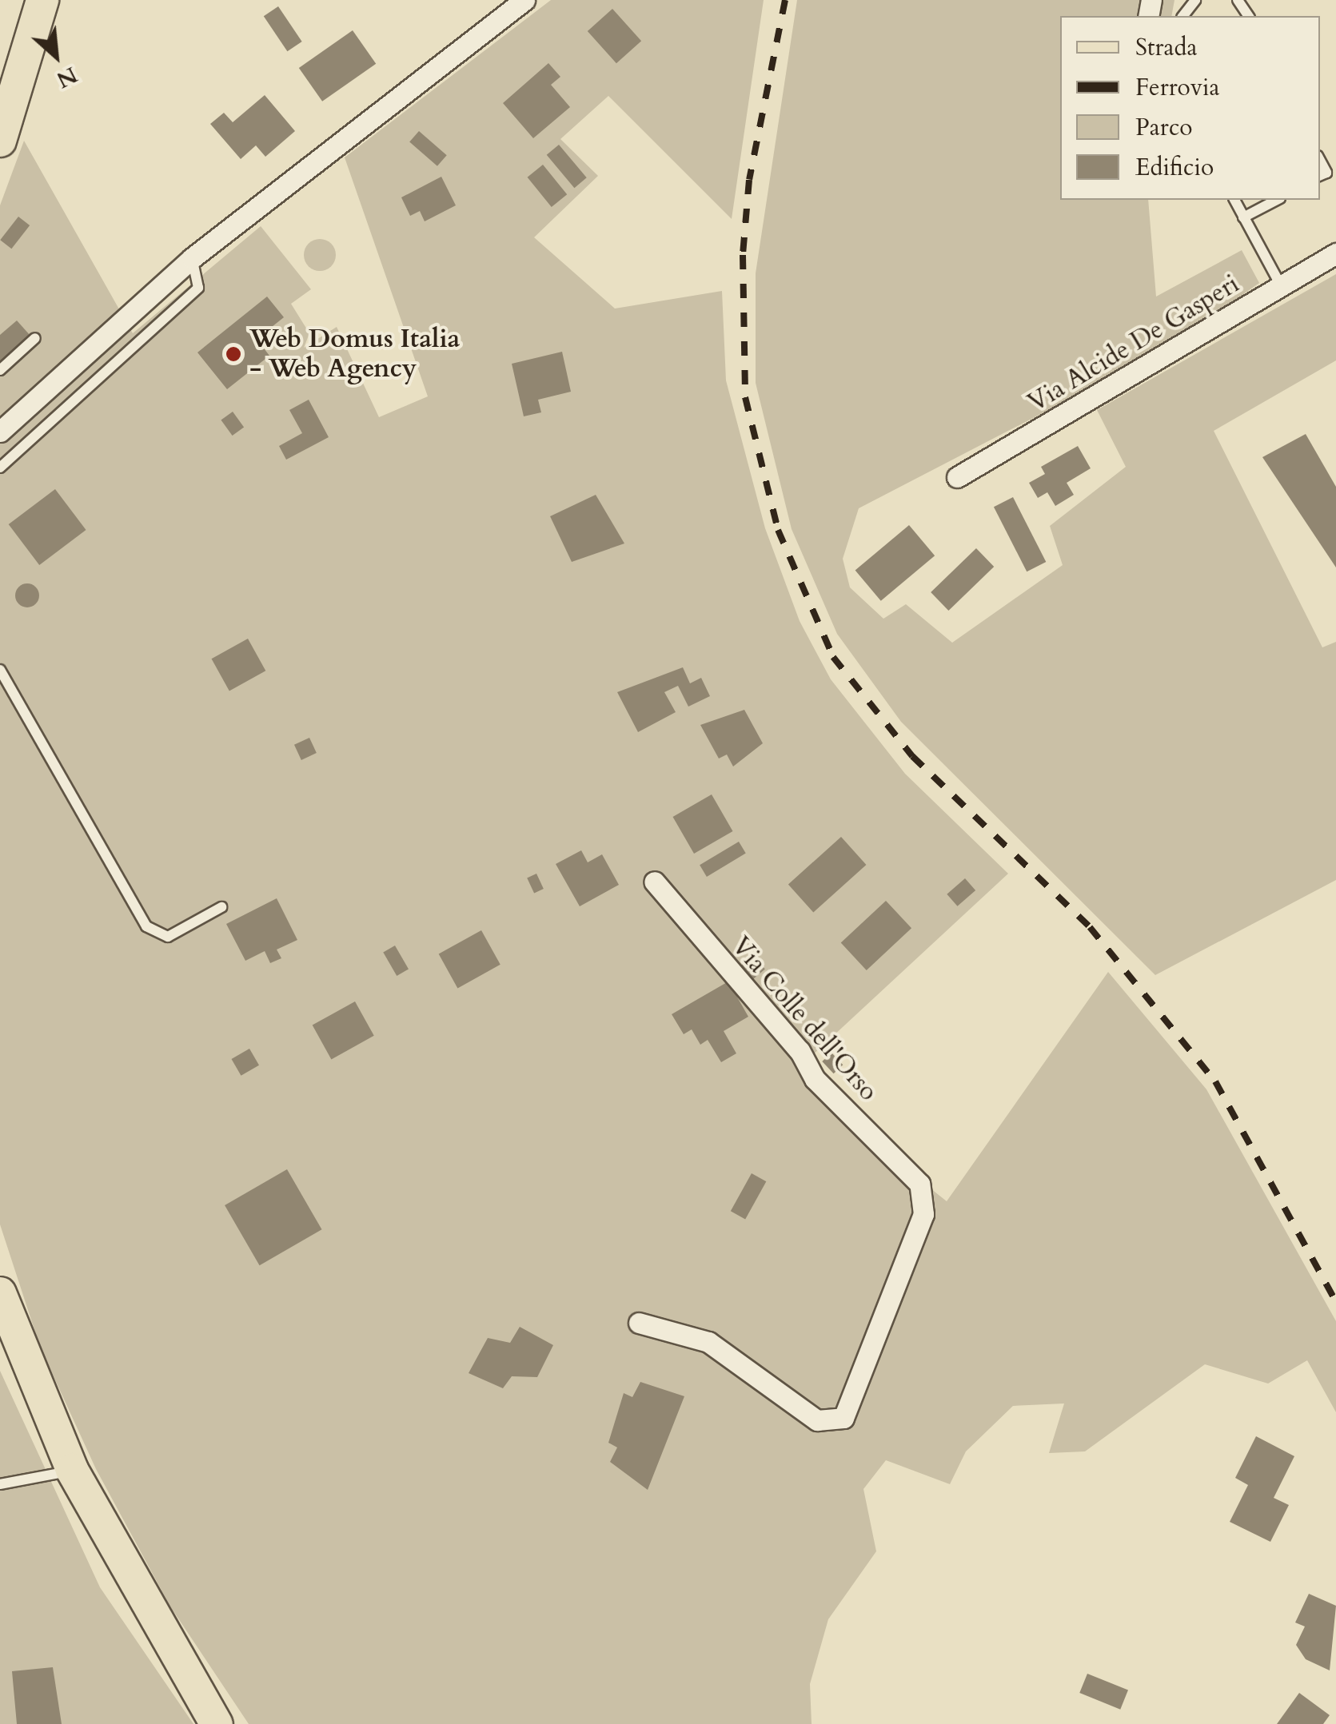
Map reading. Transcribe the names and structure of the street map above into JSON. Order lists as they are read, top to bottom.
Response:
{
  "streets": {
    "street": ["Via Alcide De Gasperi", "Via Colle dell'Orso"]
  },
  "places": ["Web Domus Italia - Web Agency"],
  "legend": [
    "Strada",
    "Ferrovia",
    "Parco",
    "Edificio"
  ],
  "north": "bottom right"
}
